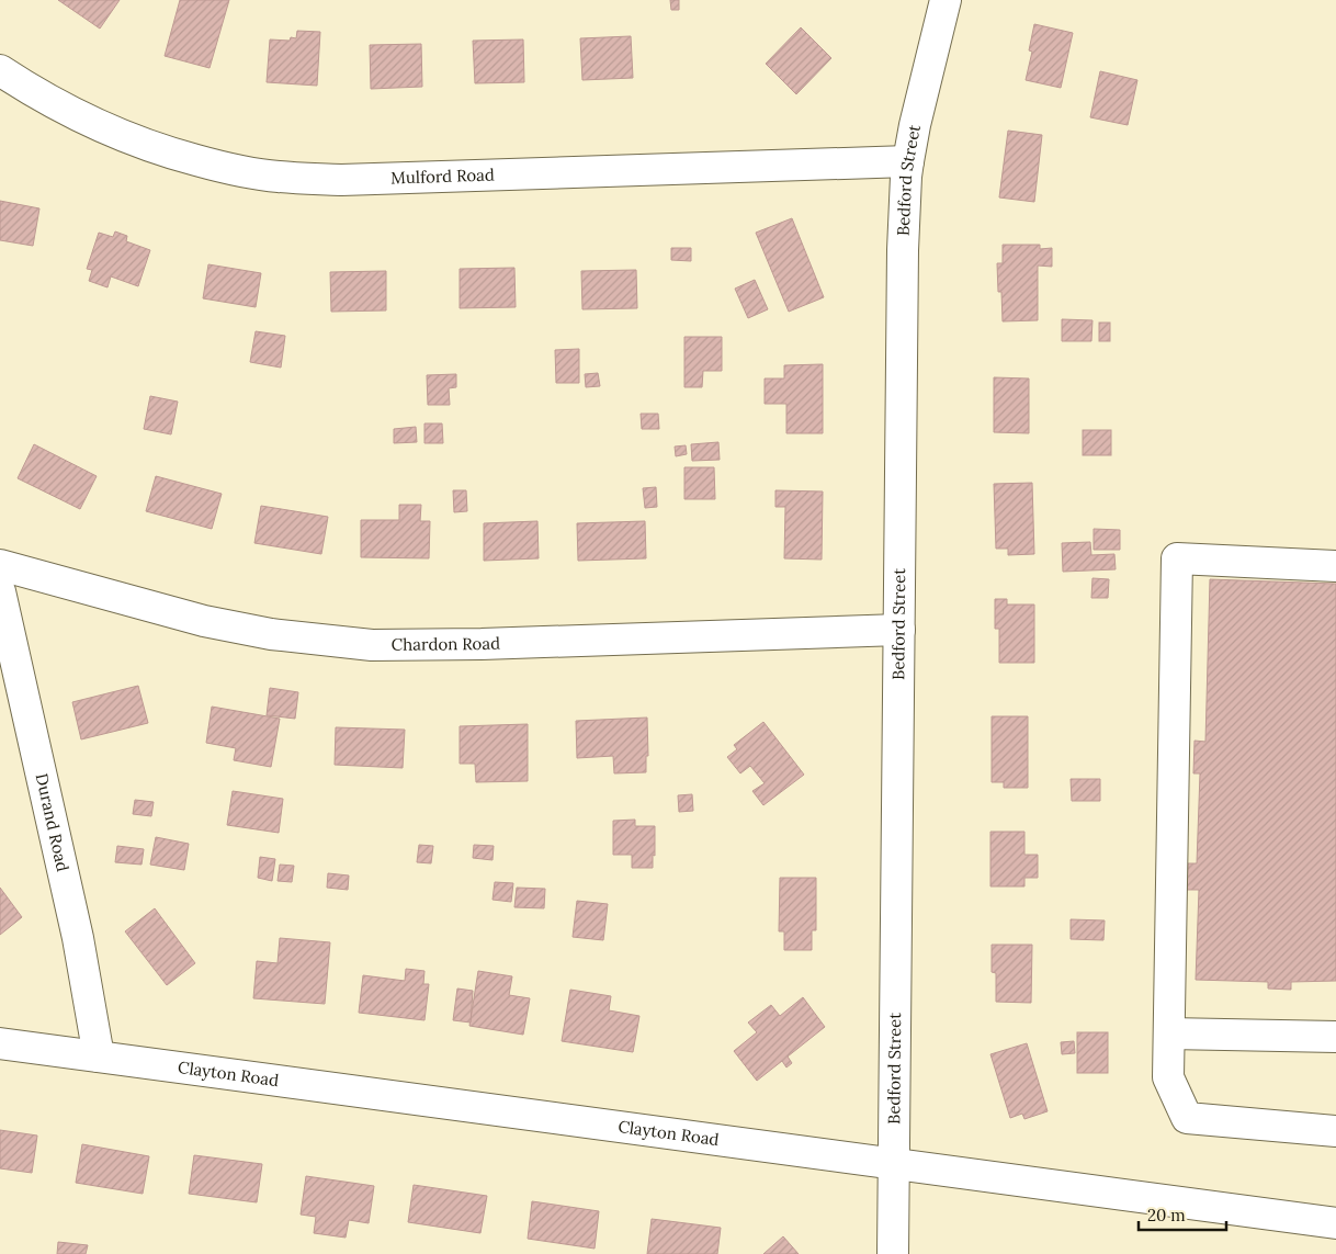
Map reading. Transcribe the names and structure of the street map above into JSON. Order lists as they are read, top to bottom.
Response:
{
  "streets": {
    "street": [
      "Mulford Road",
      "Bedford Street",
      "Chardon Road",
      "Durand Road",
      "Clayton Road"
    ]
  },
  "crossings": [
    ["Mulford Road", "Bedford Street"],
    ["Bedford Street", "Chardon Road"],
    ["Bedford Street", "Clayton Road"],
    ["Durand Road", "Clayton Road"]
  ],
  "scale_bar": "20 m"
}
